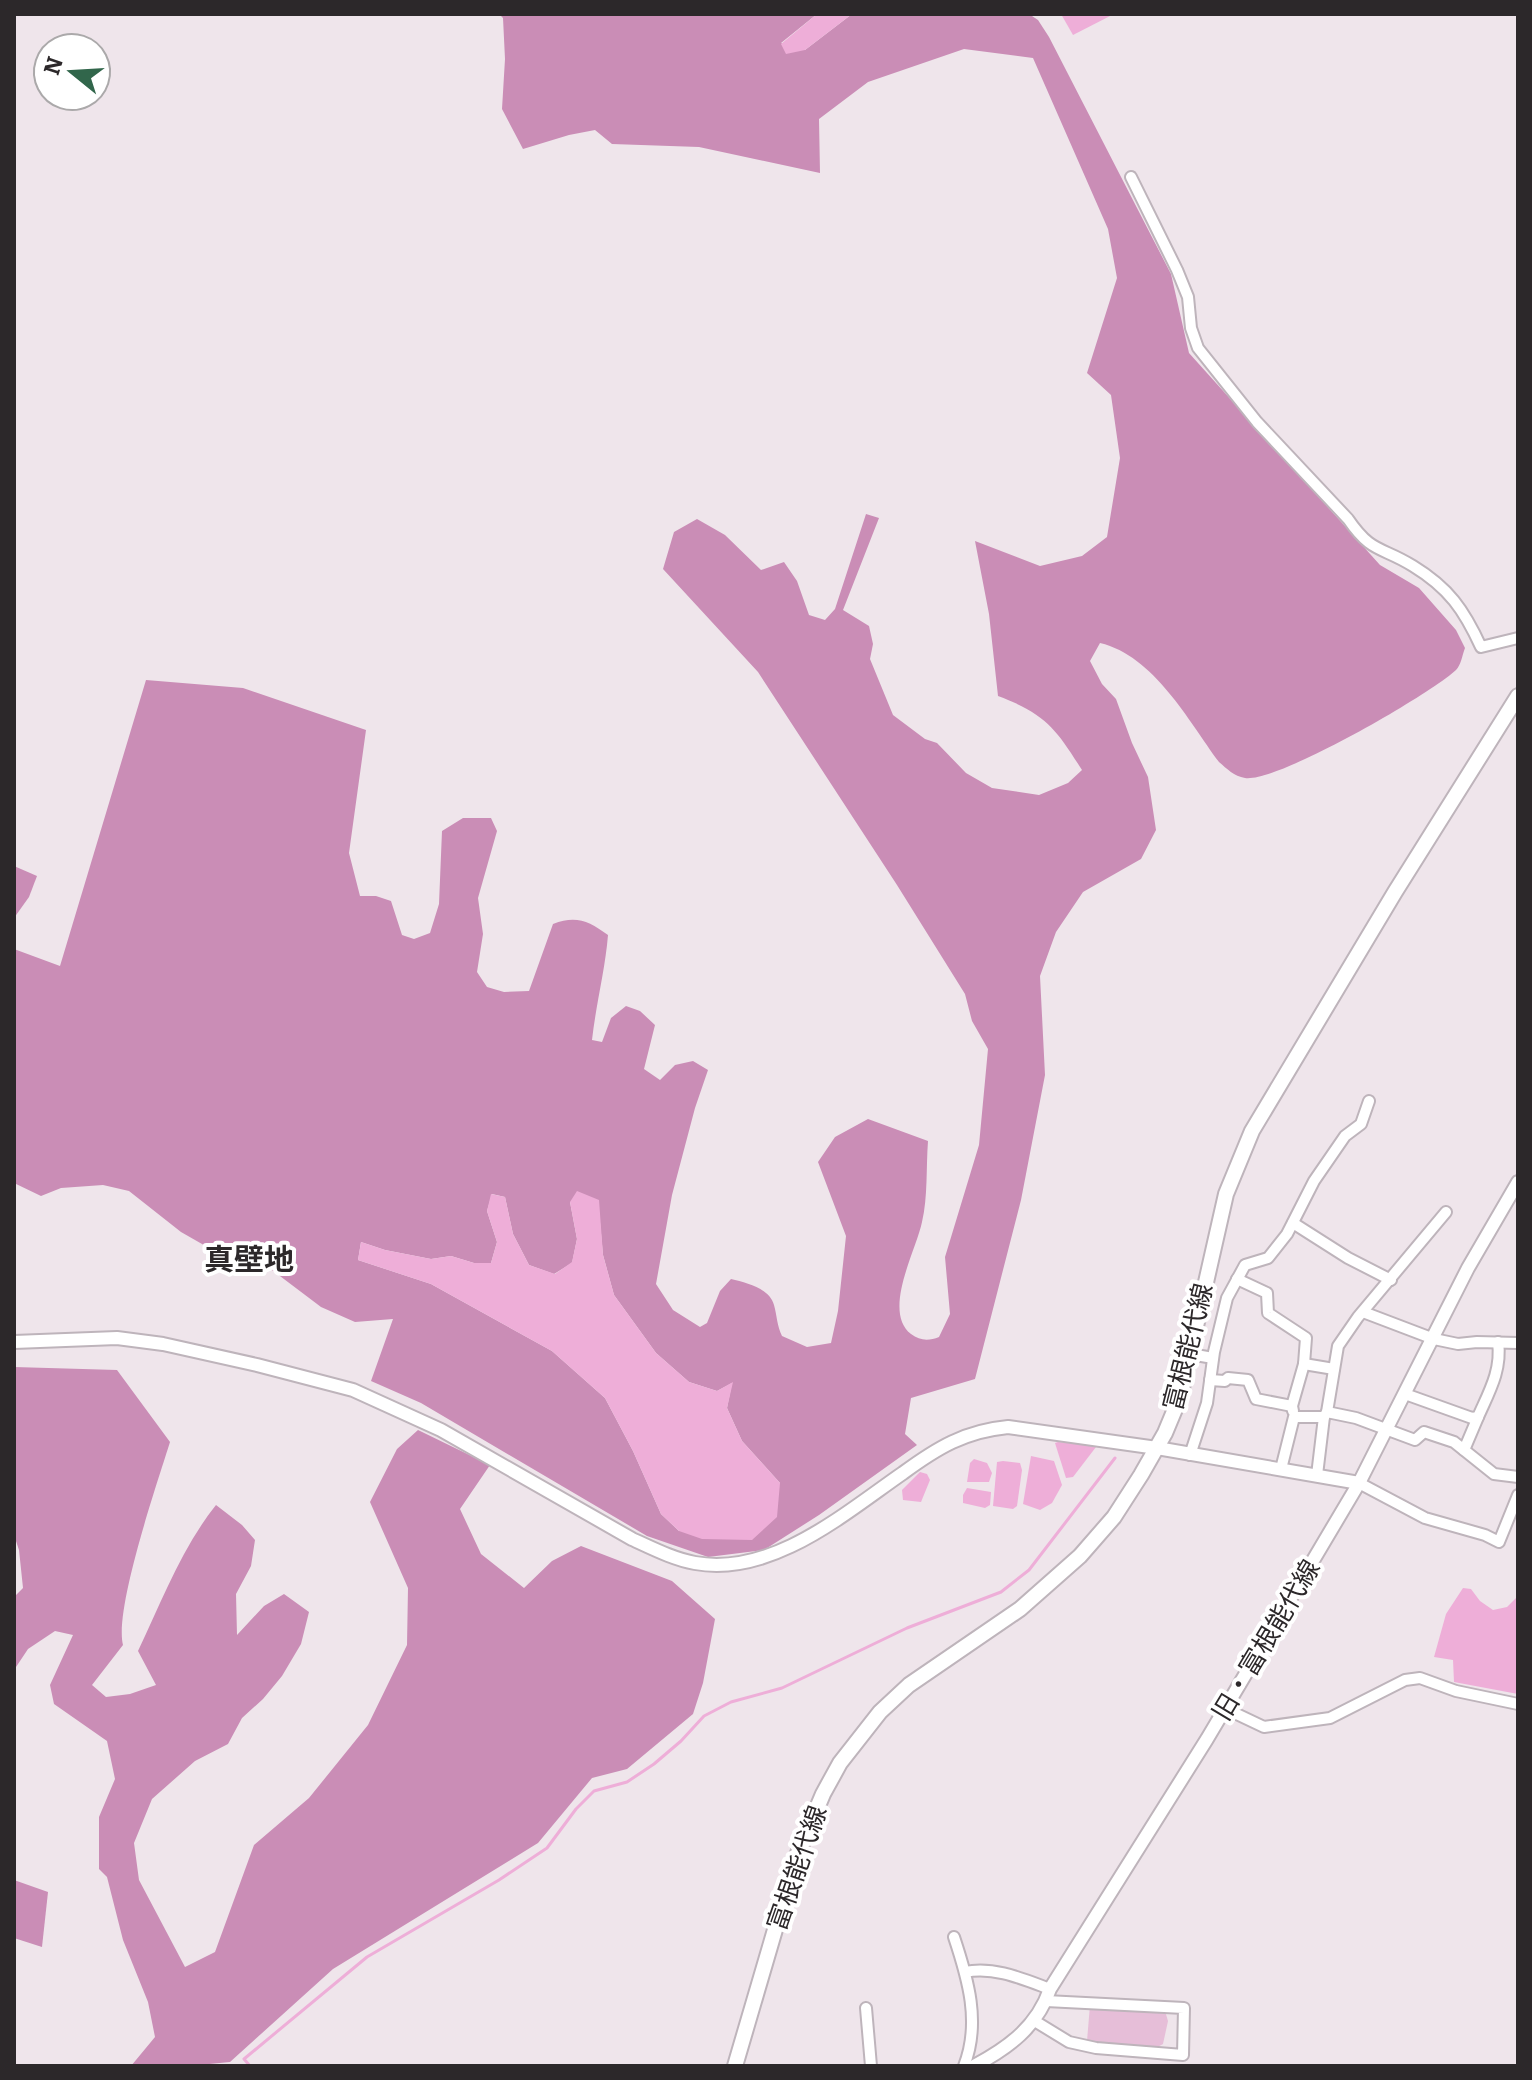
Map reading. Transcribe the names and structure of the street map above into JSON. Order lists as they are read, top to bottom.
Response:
{
  "streets": {
    "main road": ["富根能代線"],
    "street": ["旧・富根能代線"]
  },
  "districts": ["真壁地"],
  "north": "left"
}
